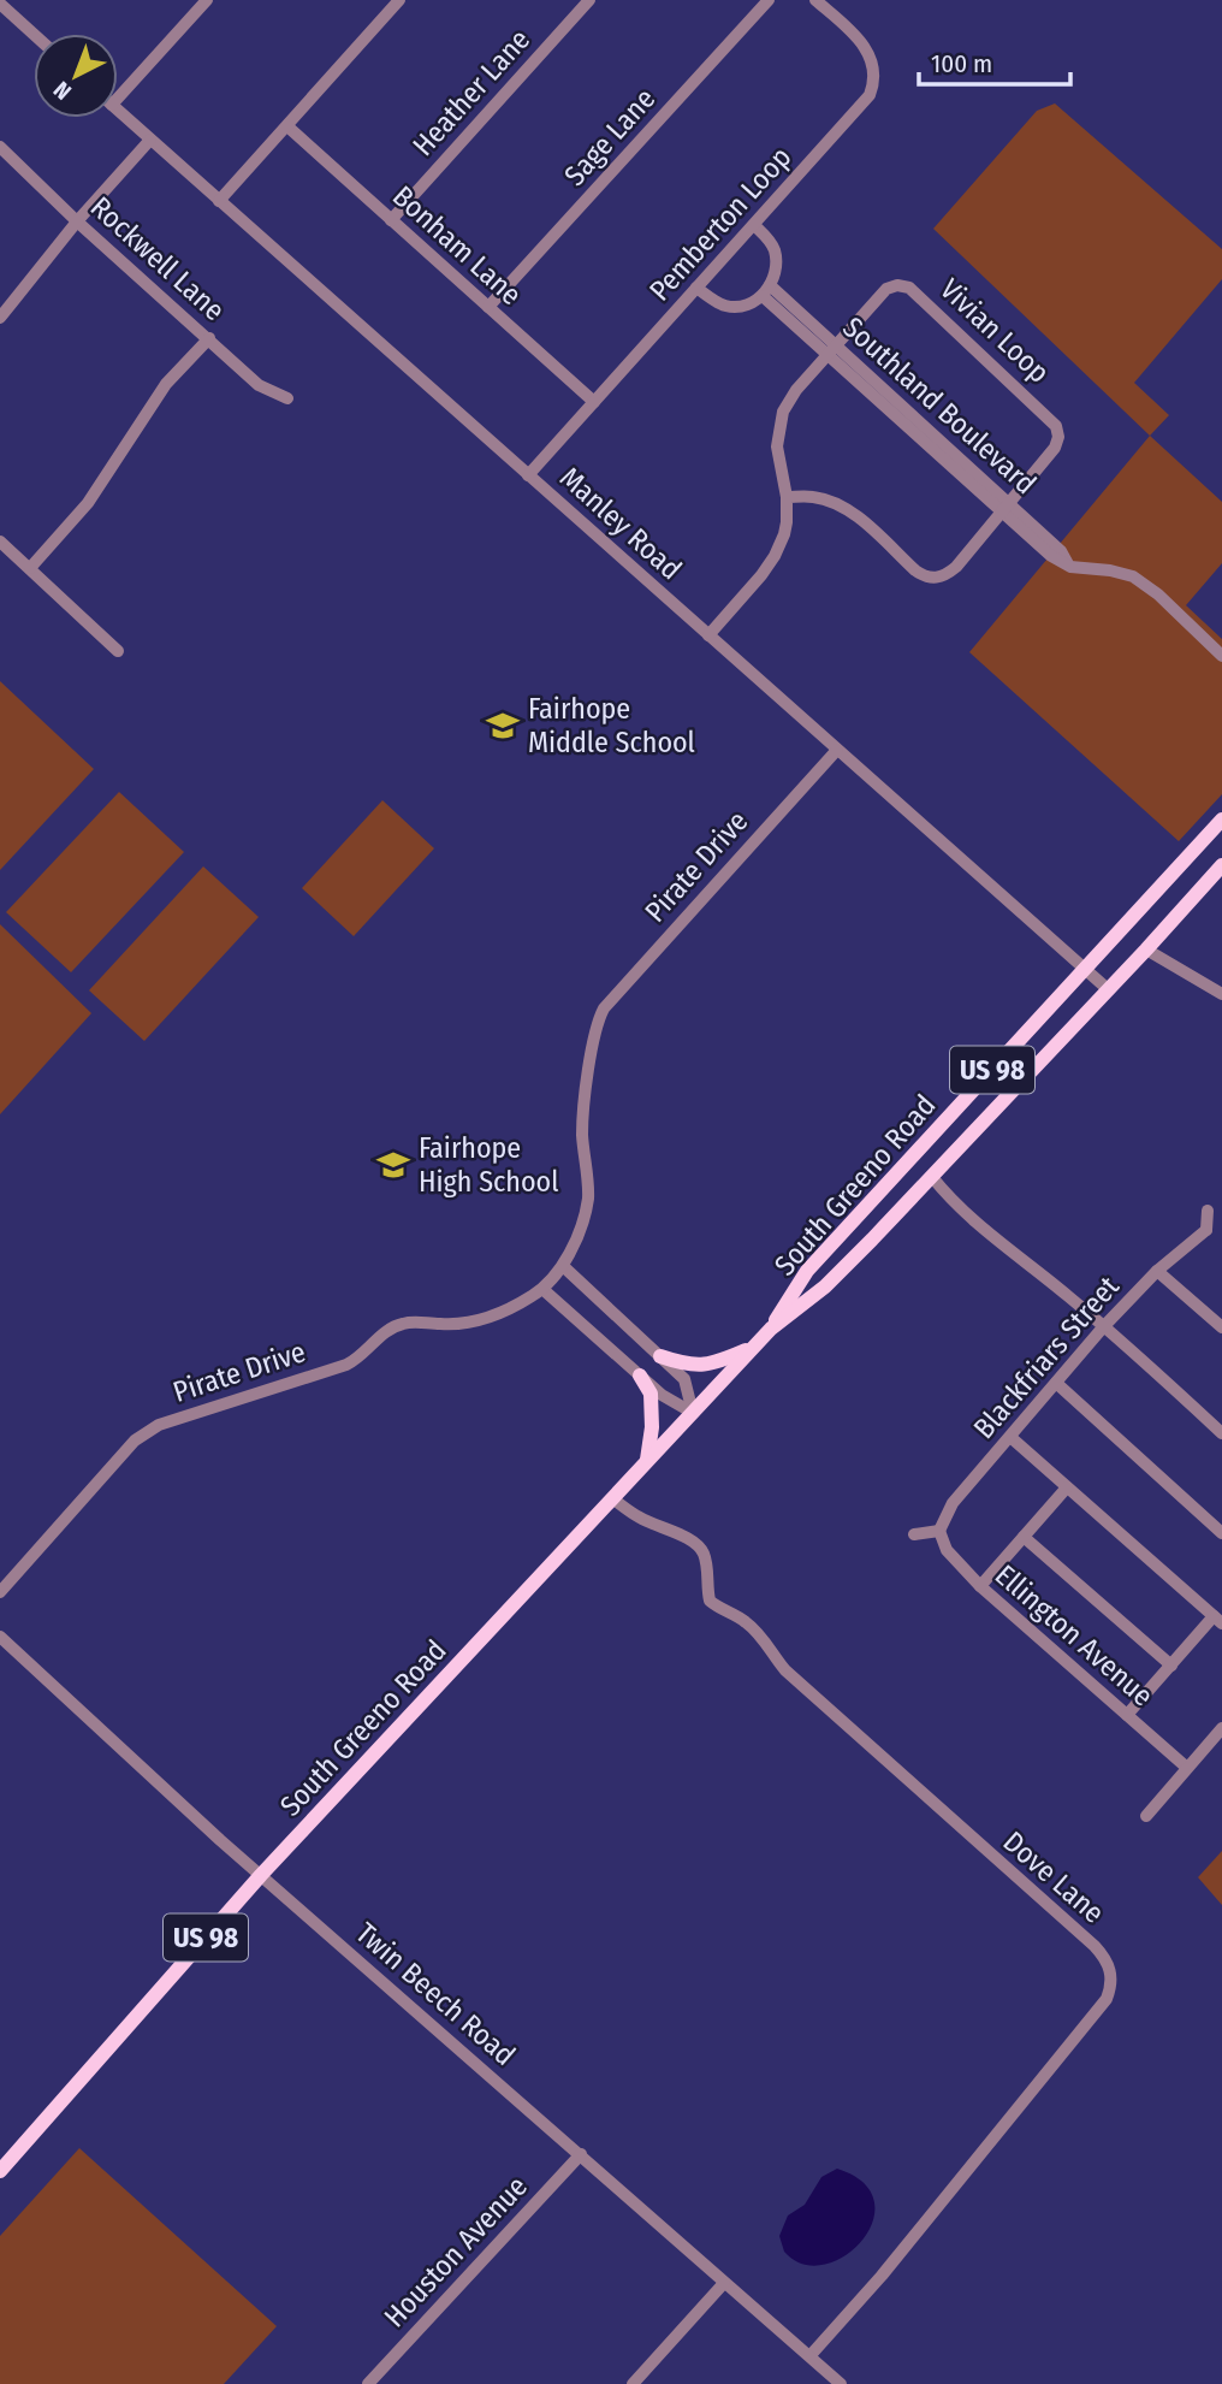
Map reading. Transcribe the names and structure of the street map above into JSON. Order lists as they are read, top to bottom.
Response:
{
  "streets": {
    "main road": ["US 98", "South Greeno Road"],
    "street": [
      "Heather Lane",
      "Sage Lane",
      "Pemberton Loop",
      "Bonham Lane",
      "Rockwell Lane",
      "Vivian Loop",
      "Southland Boulevard",
      "Manley Road",
      "Pirate Drive",
      "Blackfriars Street",
      "Ellington Avenue",
      "Dove Lane",
      "Twin Beech Road",
      "Houston Avenue"
    ]
  },
  "crossings": [
    ["Heather Lane", "Bonham Lane"],
    ["Sage Lane", "Bonham Lane"],
    ["Pemberton Loop", "Bonham Lane"],
    ["Pemberton Loop", "Manley Road"],
    ["Vivian Loop", "Southland Boulevard"],
    ["Manley Road", "Pirate Drive"],
    ["Manley Road", "South Greeno Road"],
    ["South Greeno Road", "Dove Lane"],
    ["South Greeno Road", "Twin Beech Road"],
    ["Blackfriars Street", "Ellington Avenue"],
    ["Dove Lane", "Twin Beech Road"],
    ["Twin Beech Road", "Houston Avenue"]
  ],
  "places": {
    "school or university": ["Fairhope Middle School", "Fairhope High School"]
  },
  "scale_bar": "100 m",
  "north": "bottom left"
}
